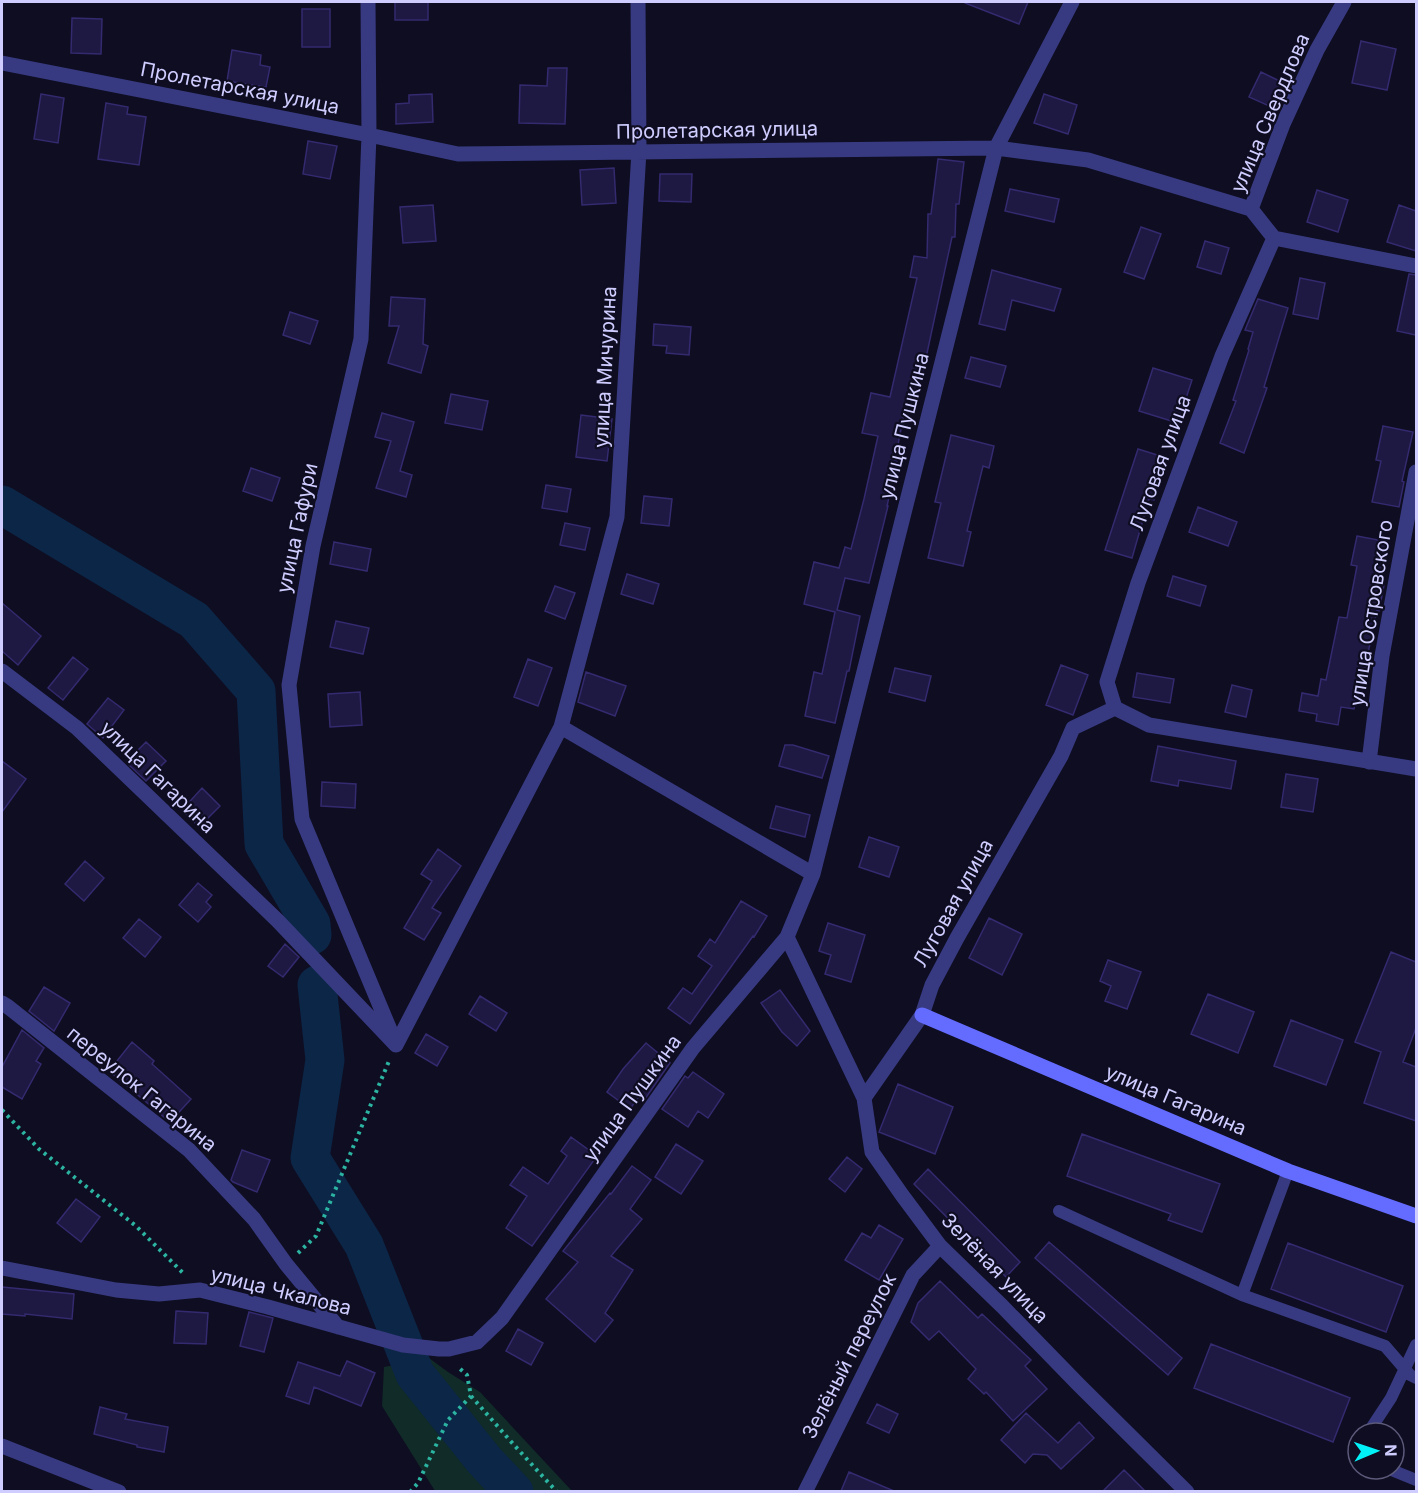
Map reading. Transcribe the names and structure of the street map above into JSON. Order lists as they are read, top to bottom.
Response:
{
  "streets": {
    "street": [
      "Пролетарская улица",
      "улица Свердлова",
      "улица Мичурина",
      "улица Пушкина",
      "Луговая улица",
      "улица Гафури",
      "улица Островского",
      "улица Гагарина",
      "переулок Гагарина",
      "Зелёная улица",
      "улица Чкалова",
      "Зелёный переулок"
    ]
  },
  "crossings": [
    ["Пролетарская улица", "улица Свердлова"],
    ["Пролетарская улица", "улица Мичурина"],
    ["Пролетарская улица", "улица Пушкина"],
    ["Пролетарская улица", "улица Гафури"],
    ["улица Мичурина", "улица Гафури"],
    ["улица Мичурина", "улица Гагарина"],
    ["улица Пушкина", "Зелёная улица"],
    ["улица Пушкина", "улица Чкалова"],
    ["Луговая улица", "улица Гагарина"],
    ["Луговая улица", "Зелёная улица"],
    ["улица Гафури", "улица Гагарина"],
    ["переулок Гагарина", "улица Чкалова"],
    ["Зелёная улица", "Зелёный переулок"]
  ],
  "north": "right"
}
